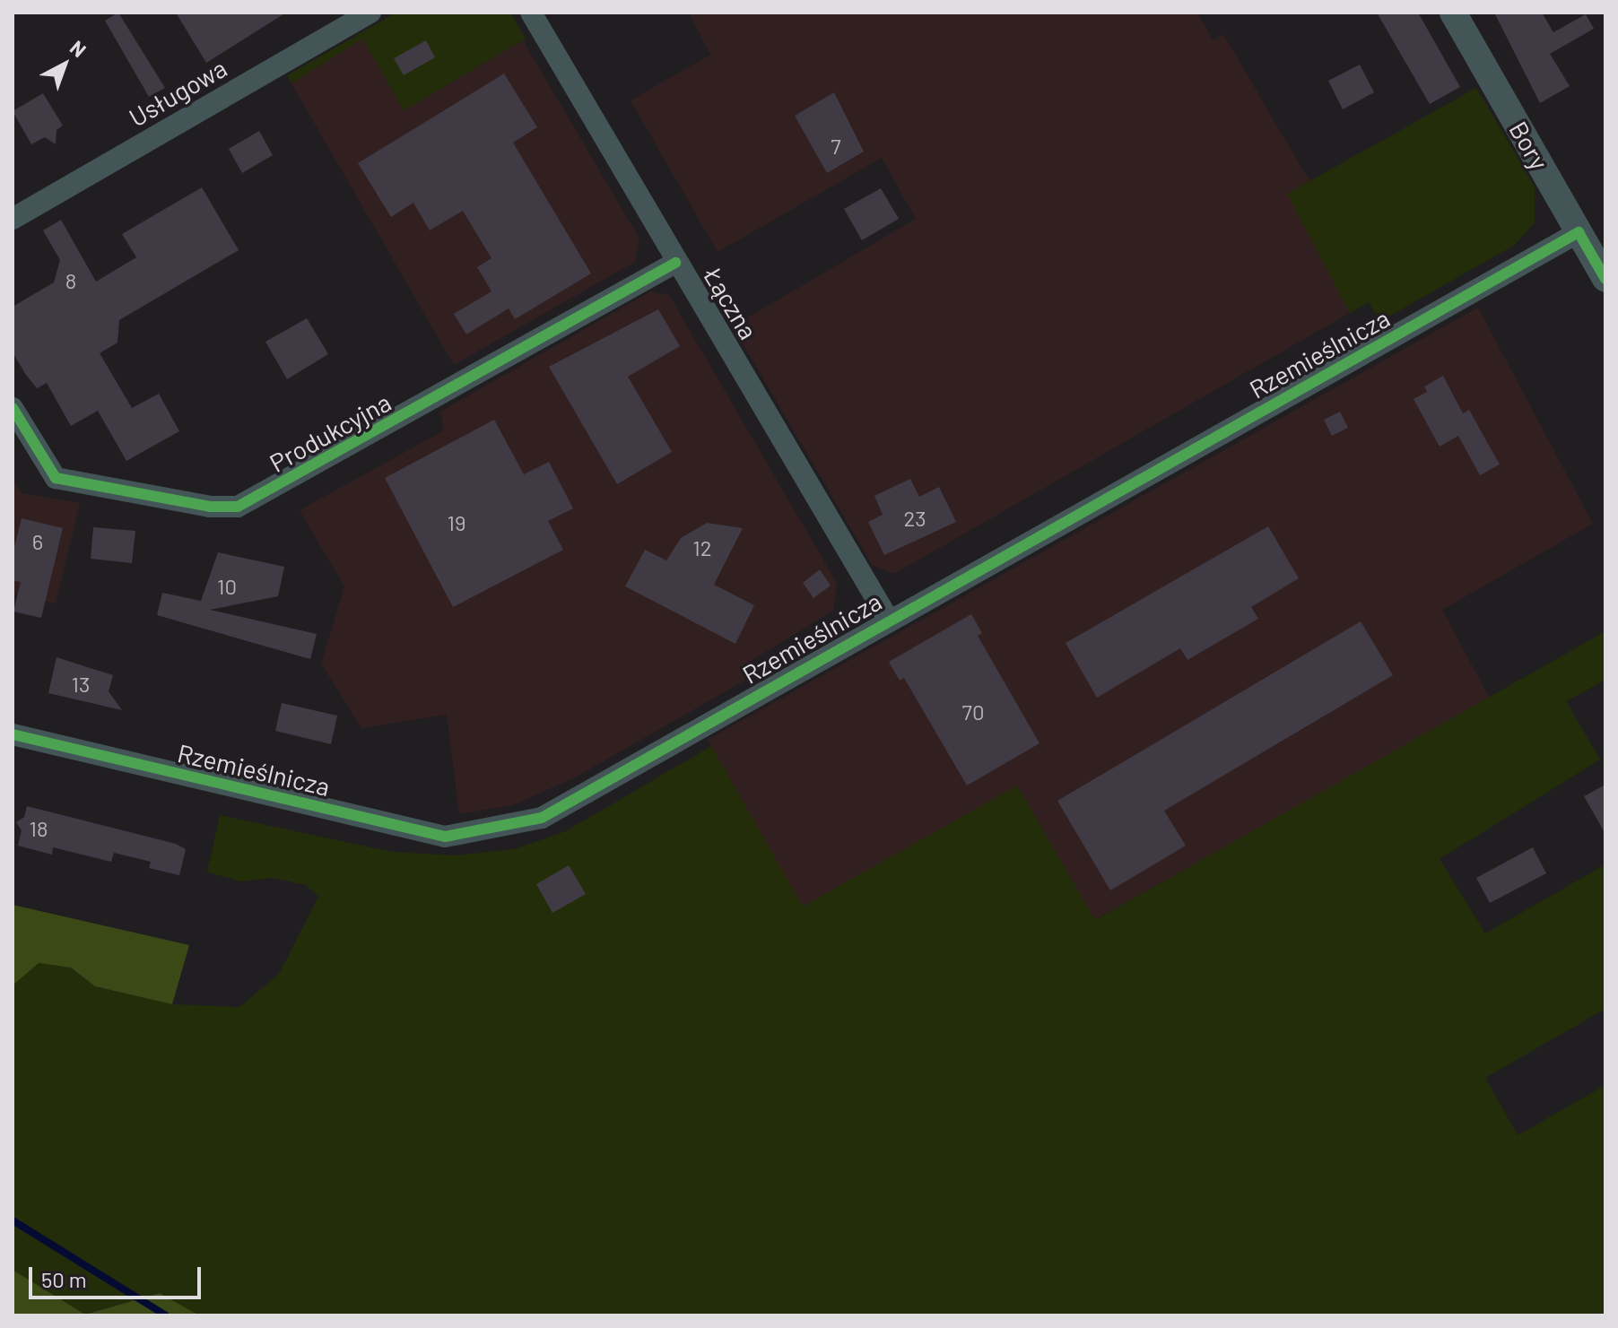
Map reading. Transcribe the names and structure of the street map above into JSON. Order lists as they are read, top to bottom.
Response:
{
  "streets": {
    "street": [
      "Usługowa",
      "Bory",
      "Łączna",
      "Rzemieślnicza",
      "Produkcyjna"
    ]
  },
  "crossings": [
    ["Bory", "Rzemieślnicza"],
    ["Łączna", "Rzemieślnicza"],
    ["Łączna", "Produkcyjna"]
  ],
  "house_numbers": [
    "7",
    "8",
    "23",
    "19",
    "6",
    "12",
    "10",
    "13",
    "70",
    "18"
  ],
  "scale_bar": "50 m",
  "north": "top right"
}
